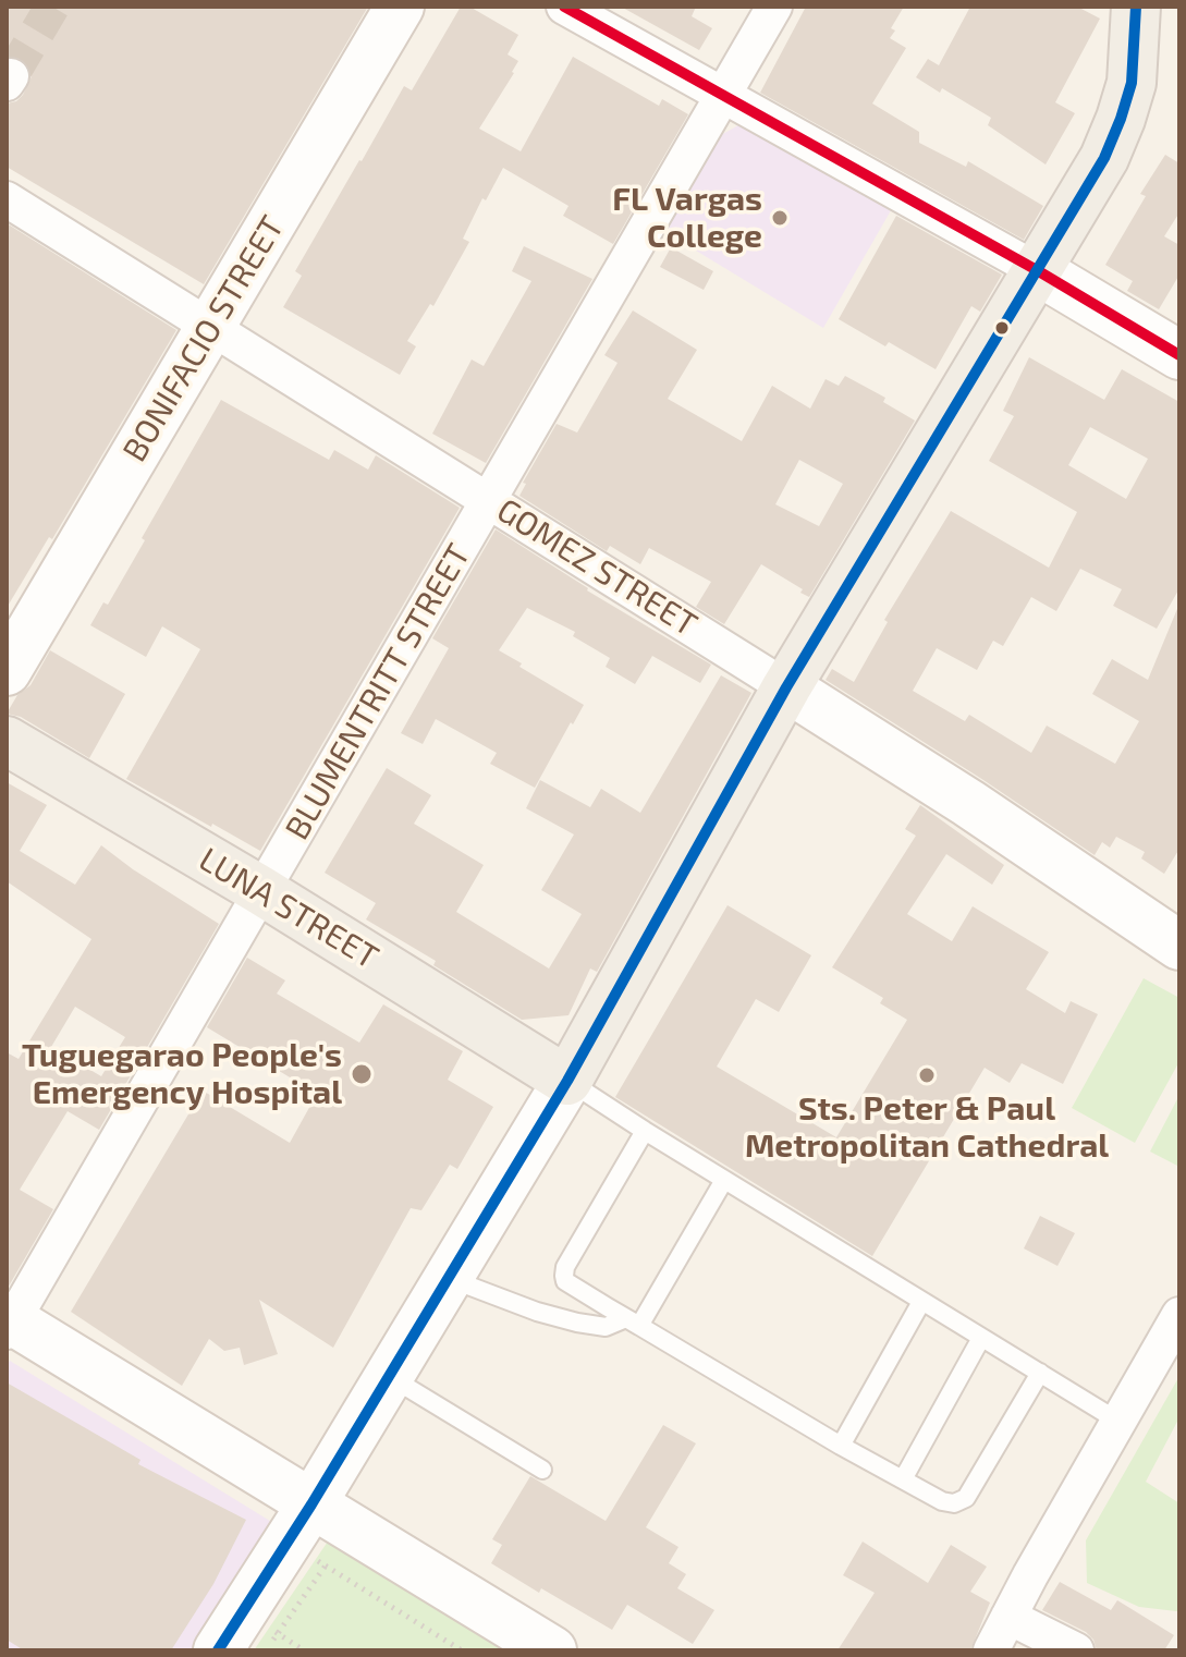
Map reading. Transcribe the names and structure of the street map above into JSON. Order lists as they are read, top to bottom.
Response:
{
  "streets": {
    "main road": ["LUNA STREET"],
    "street": ["BONIFACIO STREET", "GOMEZ STREET", "BLUMENTRITT STREET"]
  },
  "crossings": [
    ["BONIFACIO STREET", "GOMEZ STREET"],
    ["GOMEZ STREET", "BLUMENTRITT STREET"],
    ["BLUMENTRITT STREET", "LUNA STREET"]
  ],
  "places": ["FL Vargas College", "Tuguegarao People's Emergency Hospital", "Sts. Peter & Paul Metropolitan Cathedral"]
}
